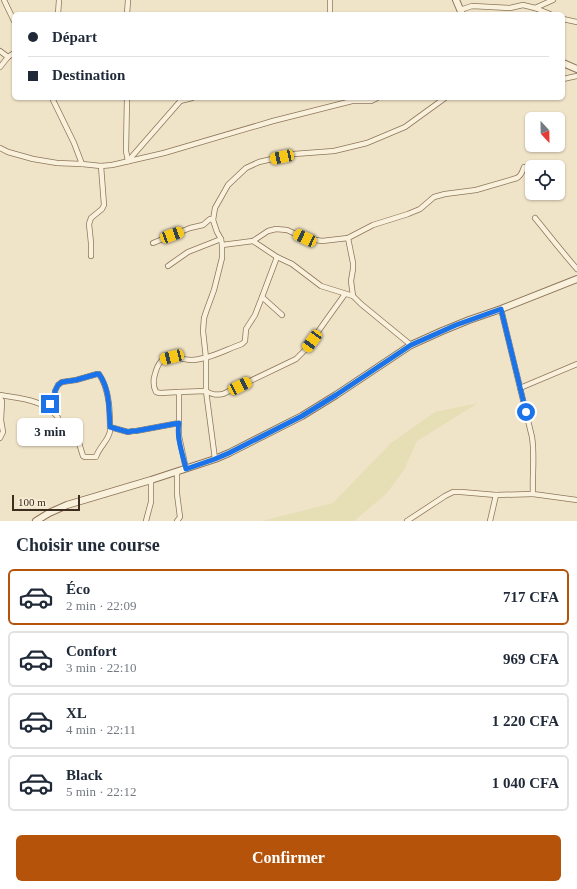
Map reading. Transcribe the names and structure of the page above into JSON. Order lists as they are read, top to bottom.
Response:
{
  "scale_bar": "100 m",
  "north": "bottom",
  "page": {
    "banner": ["Départ", "Destination"],
    "bubble": "3 min",
    "scale": "100 m",
    "heading": "Choisir une course",
    "list": [
      {
        "name": "Éco",
        "note": "2 min · 22:09",
        "value": "717 CFA"
      },
      {
        "name": "Confort",
        "note": "3 min · 22:10",
        "value": "969 CFA"
      },
      {
        "name": "XL",
        "note": "4 min · 22:11",
        "value": "1 220 CFA"
      },
      {
        "name": "Black",
        "note": "5 min · 22:12",
        "value": "1 040 CFA"
      }
    ],
    "buttons": "Confirmer"
  }
}
